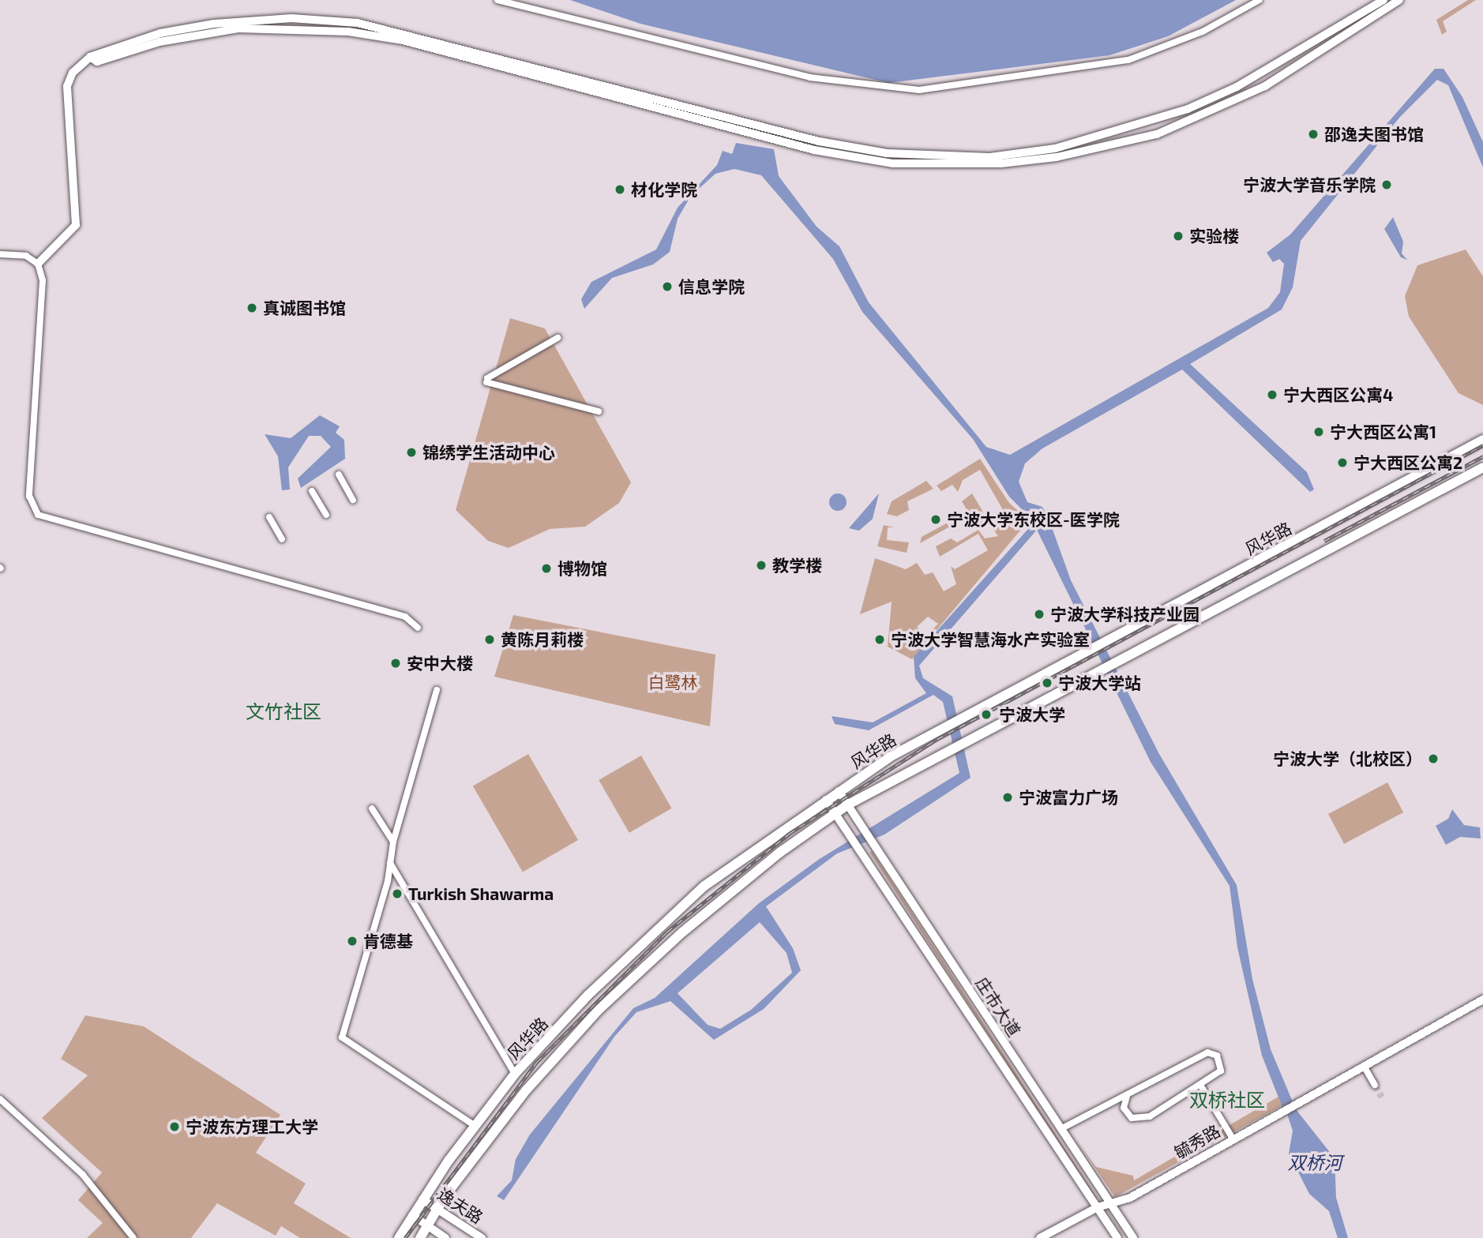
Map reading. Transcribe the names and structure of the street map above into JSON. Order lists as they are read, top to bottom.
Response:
{
  "streets": {
    "main road": ["风华路", "庄市大道", "逸夫路"],
    "street": ["毓秀路"]
  },
  "crossings": [
    ["风华路", "庄市大道"],
    ["风华路", "逸夫路"],
    ["庄市大道", "毓秀路"]
  ],
  "districts": ["文竹社区", "双桥社区"],
  "water": ["双桥河"],
  "parks": ["白鹭林"],
  "places": [
    "邵逸夫图书馆",
    "宁波大学音乐学院",
    "材化学院",
    "实验楼",
    "信息学院",
    "真诚图书馆",
    "宁大西区公寓4",
    "宁大西区公寓1",
    "锦绣学生活动中心",
    "宁大西区公寓2",
    "宁波大学东校区-医学院",
    "教学楼",
    "博物馆",
    "宁波大学科技产业园",
    "黄陈月莉楼",
    "宁波大学智慧海水产实验室",
    "安中大楼",
    "宁波大学站",
    "宁波大学",
    "宁波大学（北校区）",
    "宁波富力广场",
    "Turkish Shawarma",
    "肯德基",
    "宁波东方理工大学"
  ]
}
